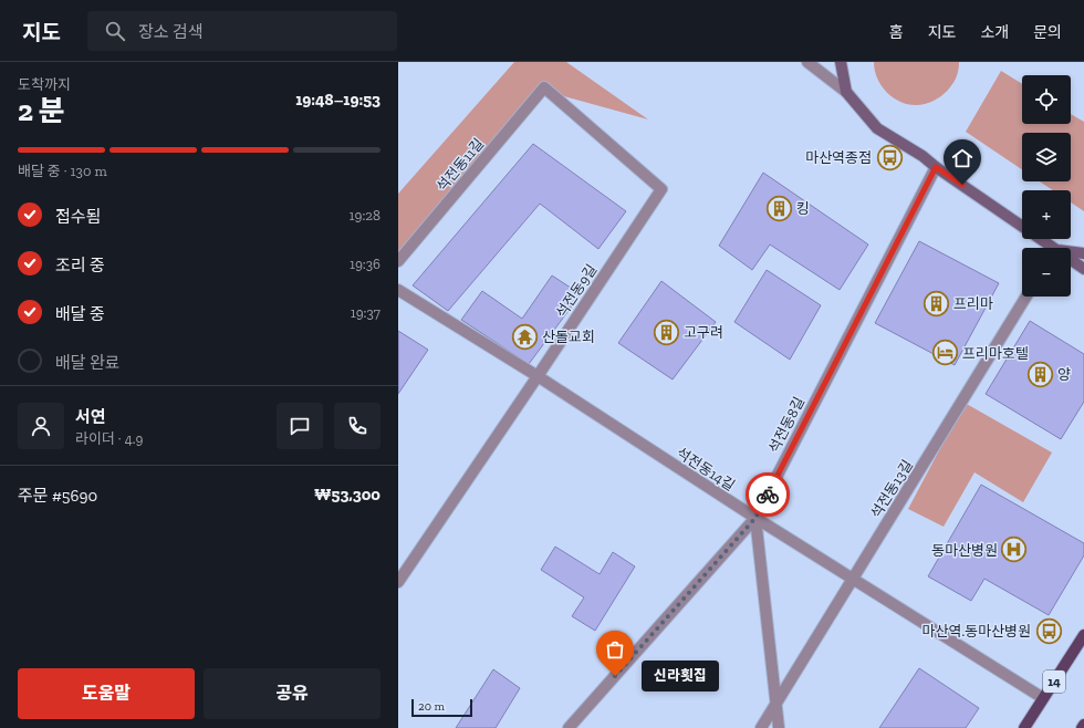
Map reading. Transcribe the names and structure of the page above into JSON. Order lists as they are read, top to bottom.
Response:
{
  "streets": {
    "main road": ["14"],
    "street": [
      "석전동11길",
      "석전동9길",
      "석전동8길",
      "석전동14길",
      "석전동13길"
    ]
  },
  "crossings": [
    ["석전동11길", "석전동9길"],
    ["석전동9길", "석전동14길"],
    ["석전동8길", "석전동14길"],
    ["석전동14길", "석전동13길"],
    ["석전동14길", "14"]
  ],
  "places": {
    "bus stop": ["마산역종점", "마산역.동마산병원"],
    "building": [
      "킹",
      "프리마",
      "고구려",
      "양"
    ],
    "temple": ["산돌교회"],
    "hotel": ["프리마호텔"],
    "hospital": ["동마산병원"],
    "other": ["신라횟집"]
  },
  "scale_bar": "20 m",
  "page": {
    "header": "지도",
    "search": "장소 검색",
    "nav": [
      "홈",
      "지도",
      "소개",
      "문의"
    ],
    "heading": ["2 분", "도착까지", "19:48–19:53"],
    "panel": [
      "서연",
      "라이더 · 4.9",
      "주문 #5690",
      "₩53,300"
    ],
    "map_buttons": ["+", "−"],
    "bar": "배달 중 · 130 m",
    "list": [
      ["접수됨", "19:28"],
      ["조리 중", "19:36"],
      ["배달 중", "19:37"],
      "배달 완료"
    ],
    "buttons": ["도움말", "공유"],
    "bubble": "신라횟집",
    "scale": "20 m"
  }
}
